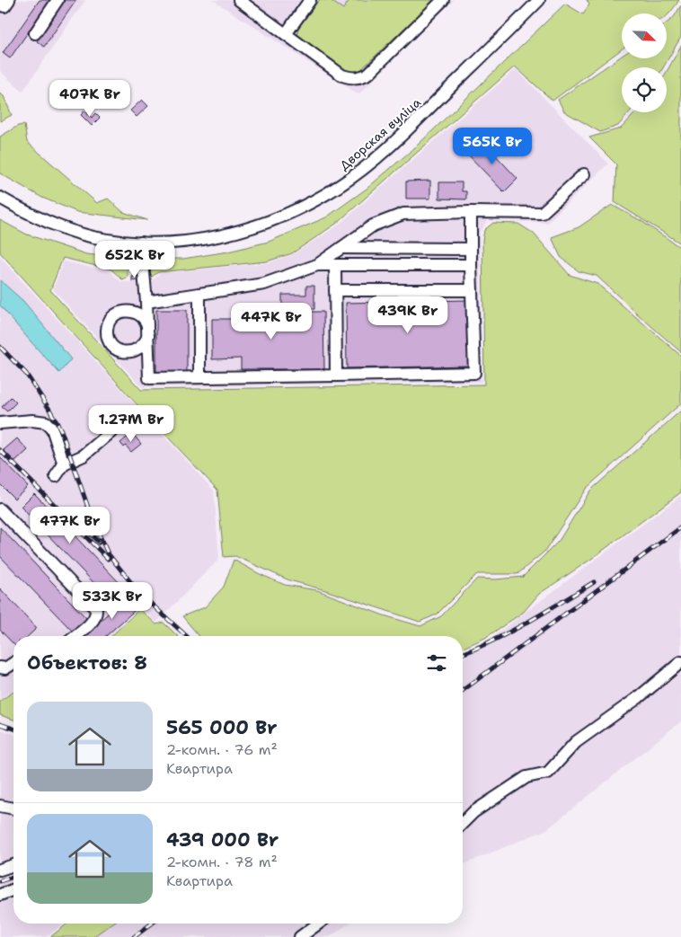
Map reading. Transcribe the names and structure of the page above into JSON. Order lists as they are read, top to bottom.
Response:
{
  "streets": {
    "street": ["Дворская вуліца"]
  },
  "north": "bottom right",
  "page": {
    "price": [
      "407K Br",
      "565K Br",
      "652K Br",
      "439K Br",
      "447K Br",
      "1.27M Br",
      "477K Br",
      "533K Br"
    ],
    "heading": "Объектов: 8",
    "list": [
      {
        "name": "565 000 Br",
        "note": "2-комн. · 76 m² · Квартира"
      },
      {
        "name": "439 000 Br",
        "note": "2-комн. · 78 m² · Квартира"
      }
    ]
  }
}
